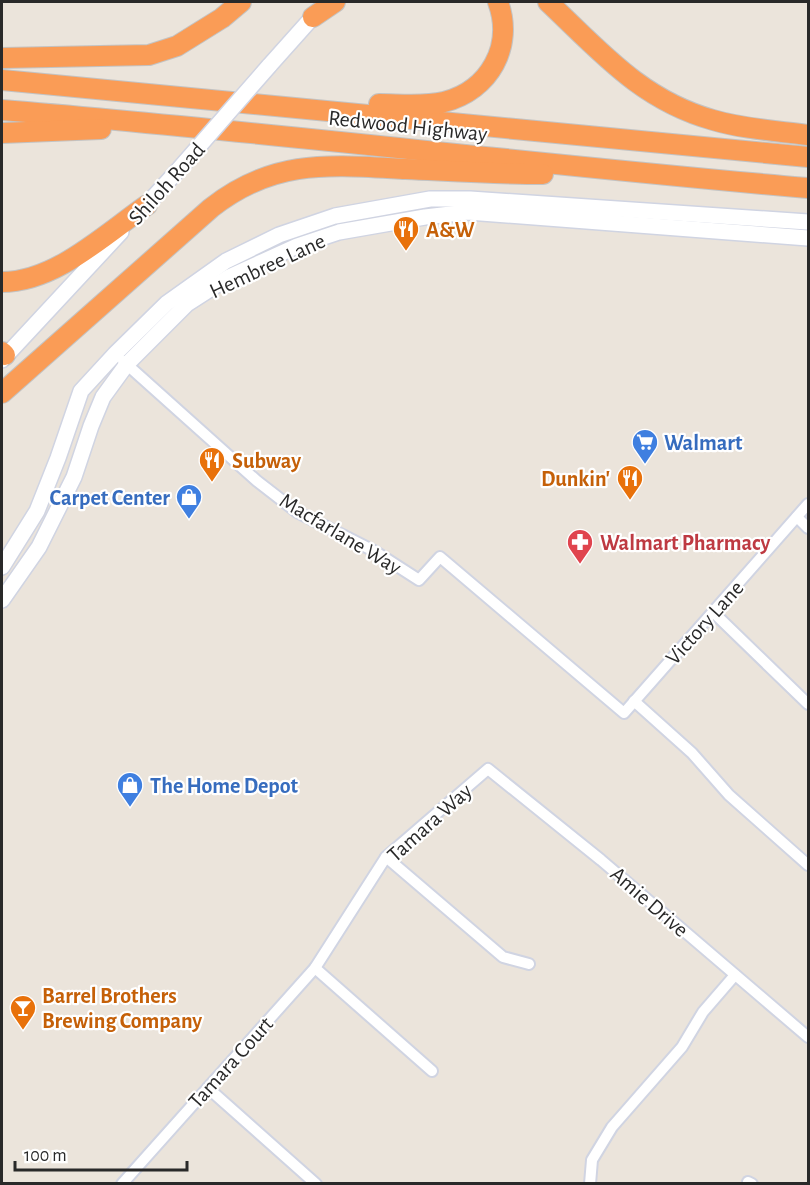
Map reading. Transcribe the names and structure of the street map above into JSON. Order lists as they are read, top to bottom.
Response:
{
  "streets": {
    "highway": ["Redwood Highway"],
    "street": [
      "Shiloh Road",
      "Hembree Lane",
      "Macfarlane Way",
      "Victory Lane",
      "Tamara Way",
      "Amie Drive",
      "Tamara Court"
    ]
  },
  "crossings": [
    ["Hembree Lane", "Macfarlane Way"],
    ["Macfarlane Way", "Victory Lane"],
    ["Tamara Way", "Amie Drive"],
    ["Tamara Way", "Tamara Court"]
  ],
  "places": {
    "restaurant": ["A&W", "Subway", "Dunkin'"],
    "supermarket": ["Walmart"],
    "shop": ["Carpet Center", "The Home Depot"],
    "pharmacy": ["Walmart Pharmacy"],
    "bar": ["Barrel Brothers Brewing Company"]
  },
  "scale_bar": "100 m"
}
